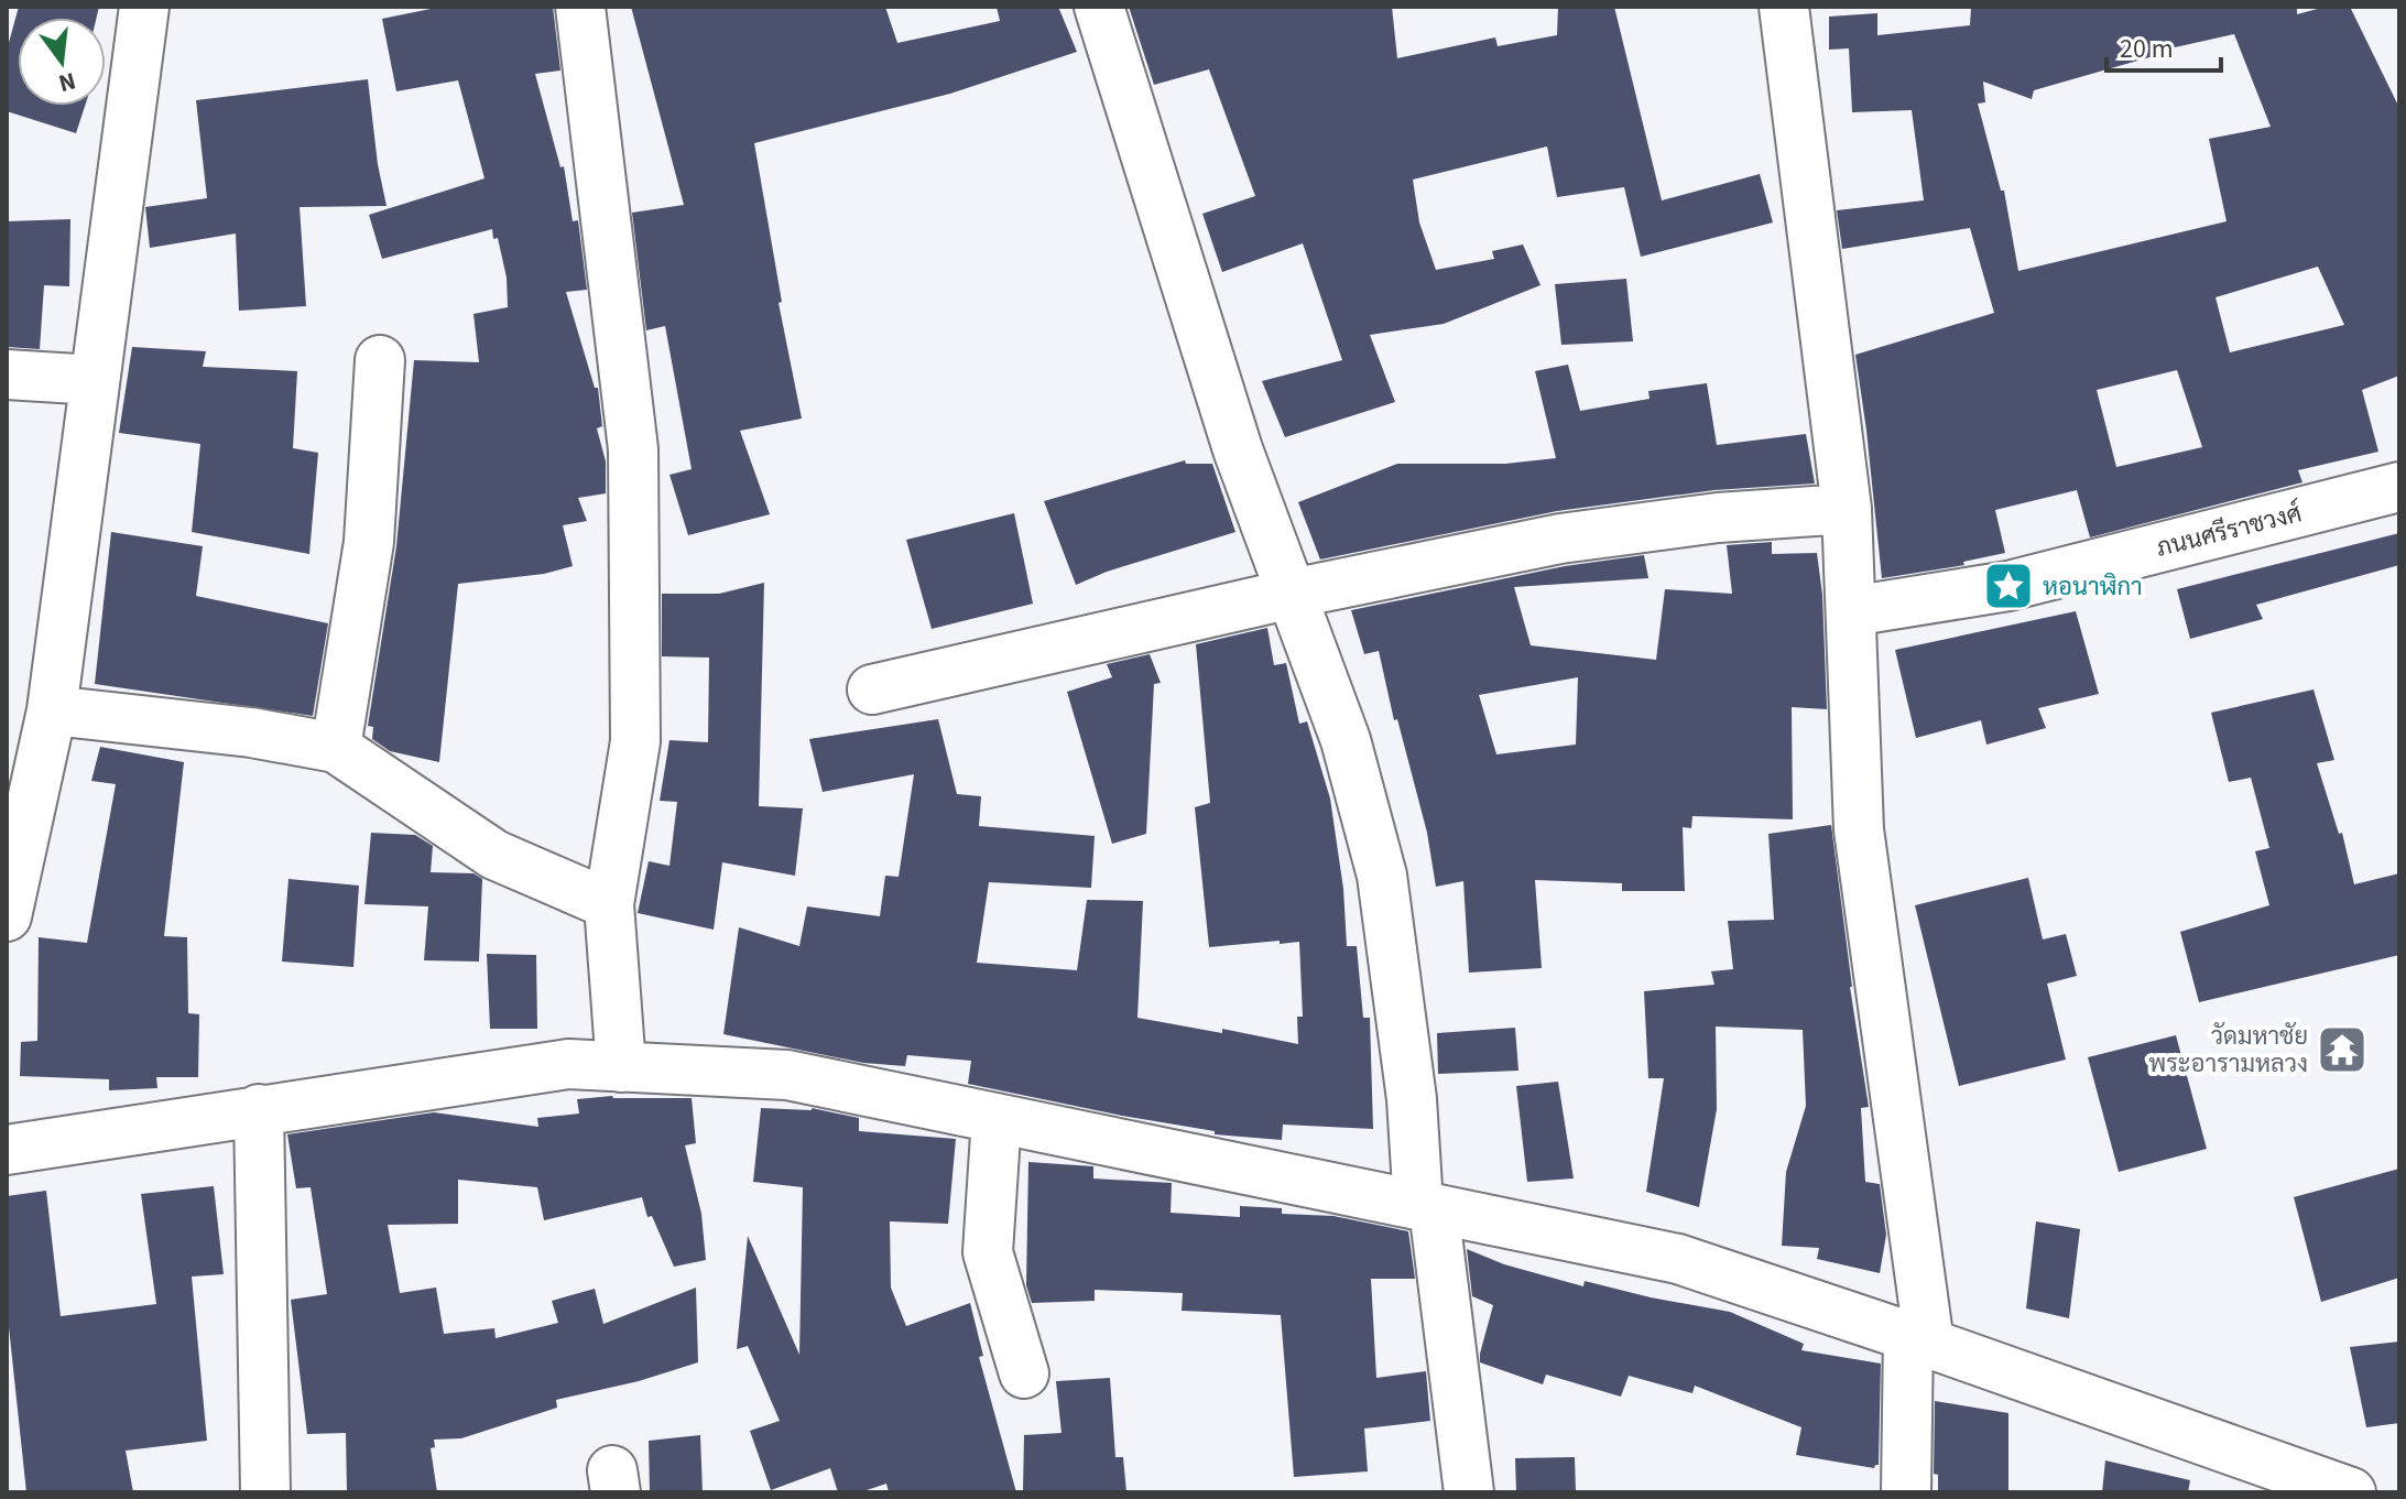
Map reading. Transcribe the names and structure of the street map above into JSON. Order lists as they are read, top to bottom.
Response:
{
  "streets": {
    "street": ["ภนนศรีราชวงศ์"]
  },
  "places": {
    "place": ["หอนาฬิกา"],
    "temple": ["วัดมหาชัย พระอารามหลวง"]
  },
  "scale_bar": "20 m",
  "north": "bottom"
}
